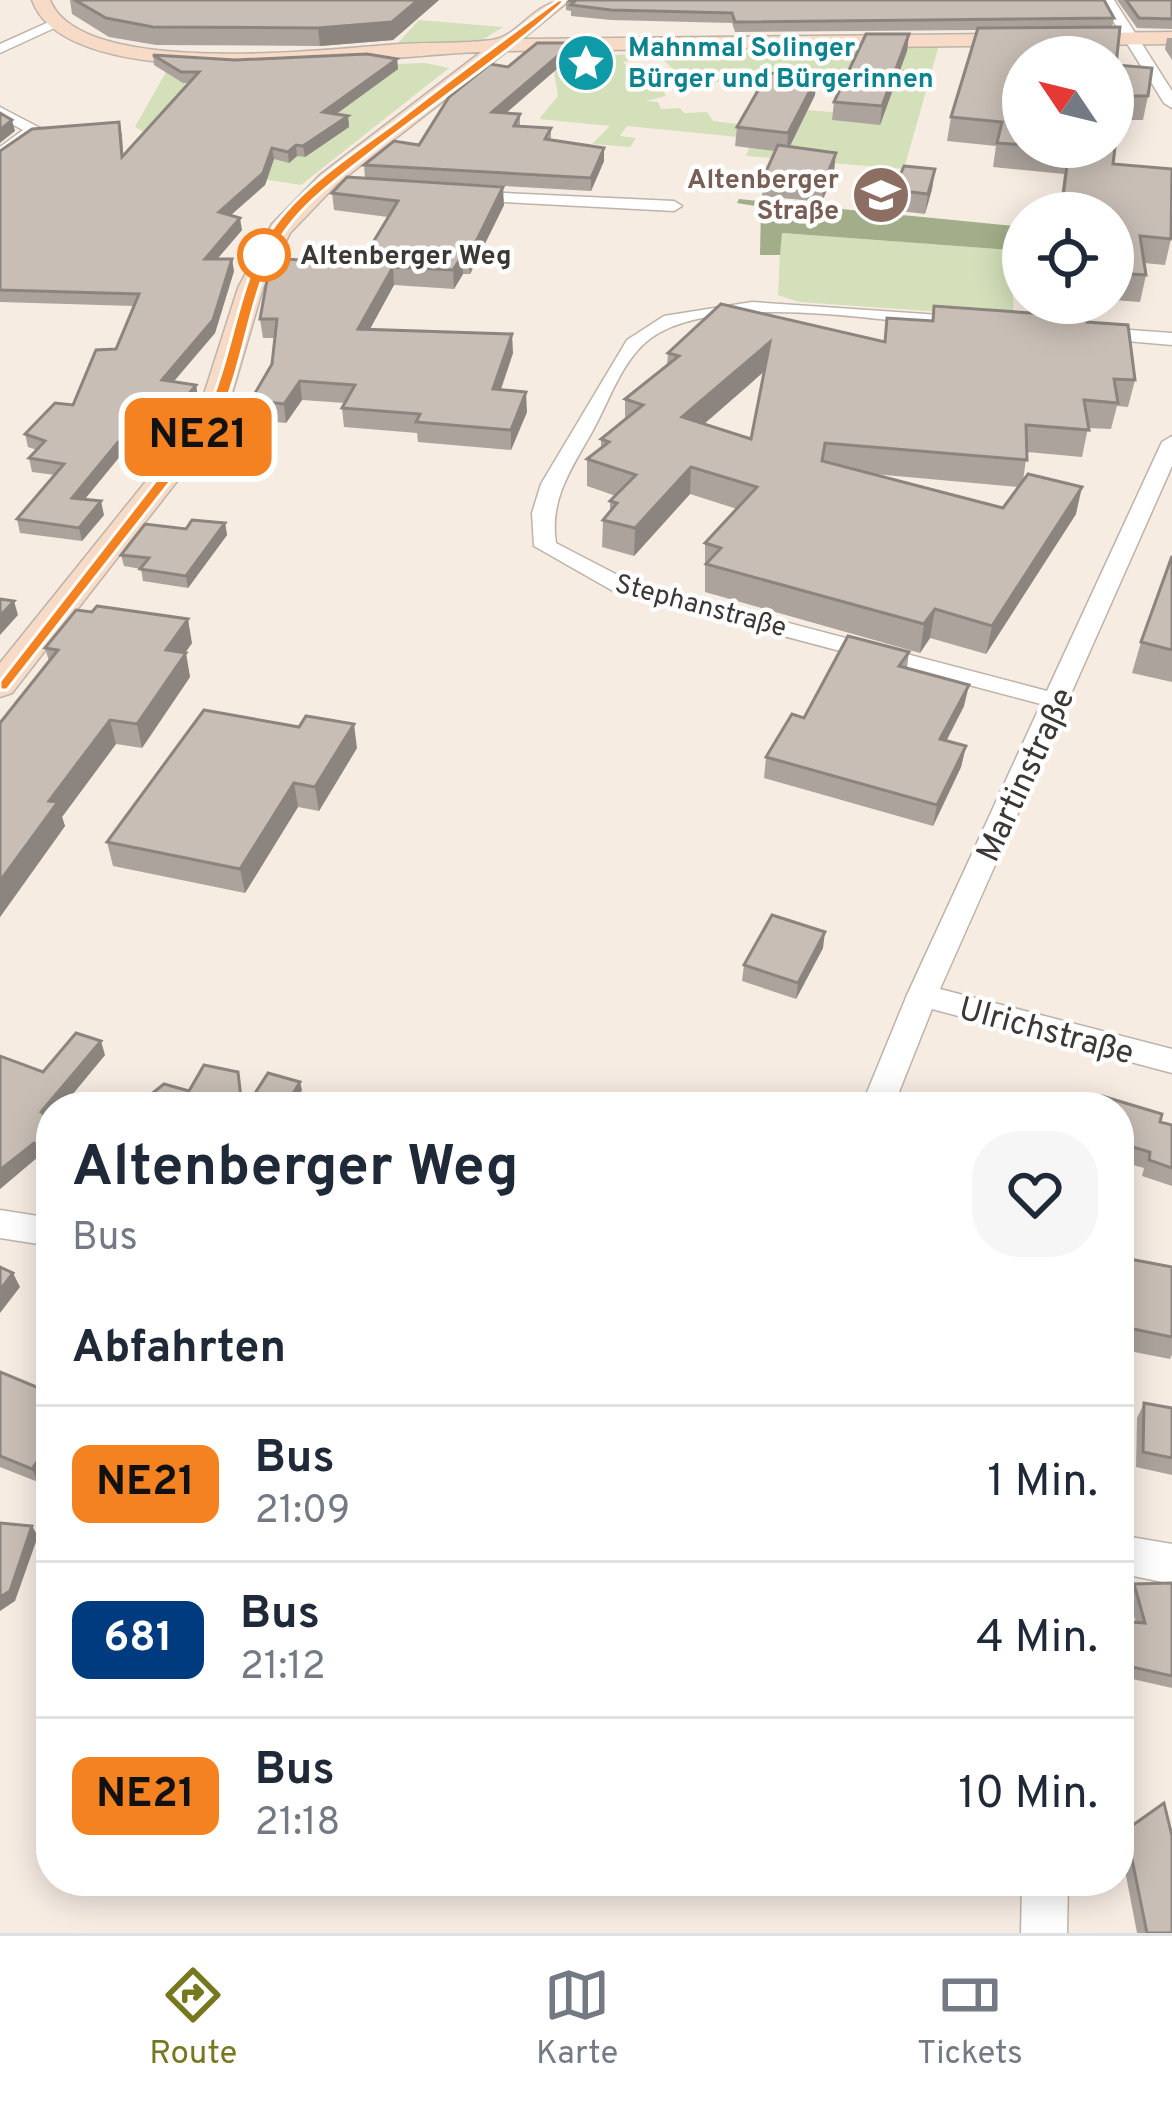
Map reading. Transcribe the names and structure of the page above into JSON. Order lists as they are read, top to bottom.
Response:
{
  "streets": {
    "street": ["Stephanstraße", "Martinstraße", "Ulrichstraße"]
  },
  "crossings": [
    ["Stephanstraße", "Martinstraße"],
    ["Martinstraße", "Ulrichstraße"]
  ],
  "places": {
    "place": ["Mahnmal Solinger Bürger und Bürgerinnen"],
    "school or university": ["Altenberger Straße"],
    "other": ["Altenberger Weg"]
  },
  "lines": ["bus line NE21"],
  "north": "top left",
  "page": {
    "on_map": "NE21",
    "heading": [
      ["Altenberger Weg", "Bus"],
      "Abfahrten"
    ],
    "list": [
      {
        "mark": "NE21",
        "name": "Bus",
        "note": "21:09",
        "value": "1 Min."
      },
      {
        "mark": "681",
        "name": "Bus",
        "note": "21:12",
        "value": "4 Min."
      },
      {
        "mark": "NE21",
        "name": "Bus",
        "note": "21:18",
        "value": "10 Min."
      }
    ],
    "tabs": ["Route", "Karte", "Tickets"]
  }
}
